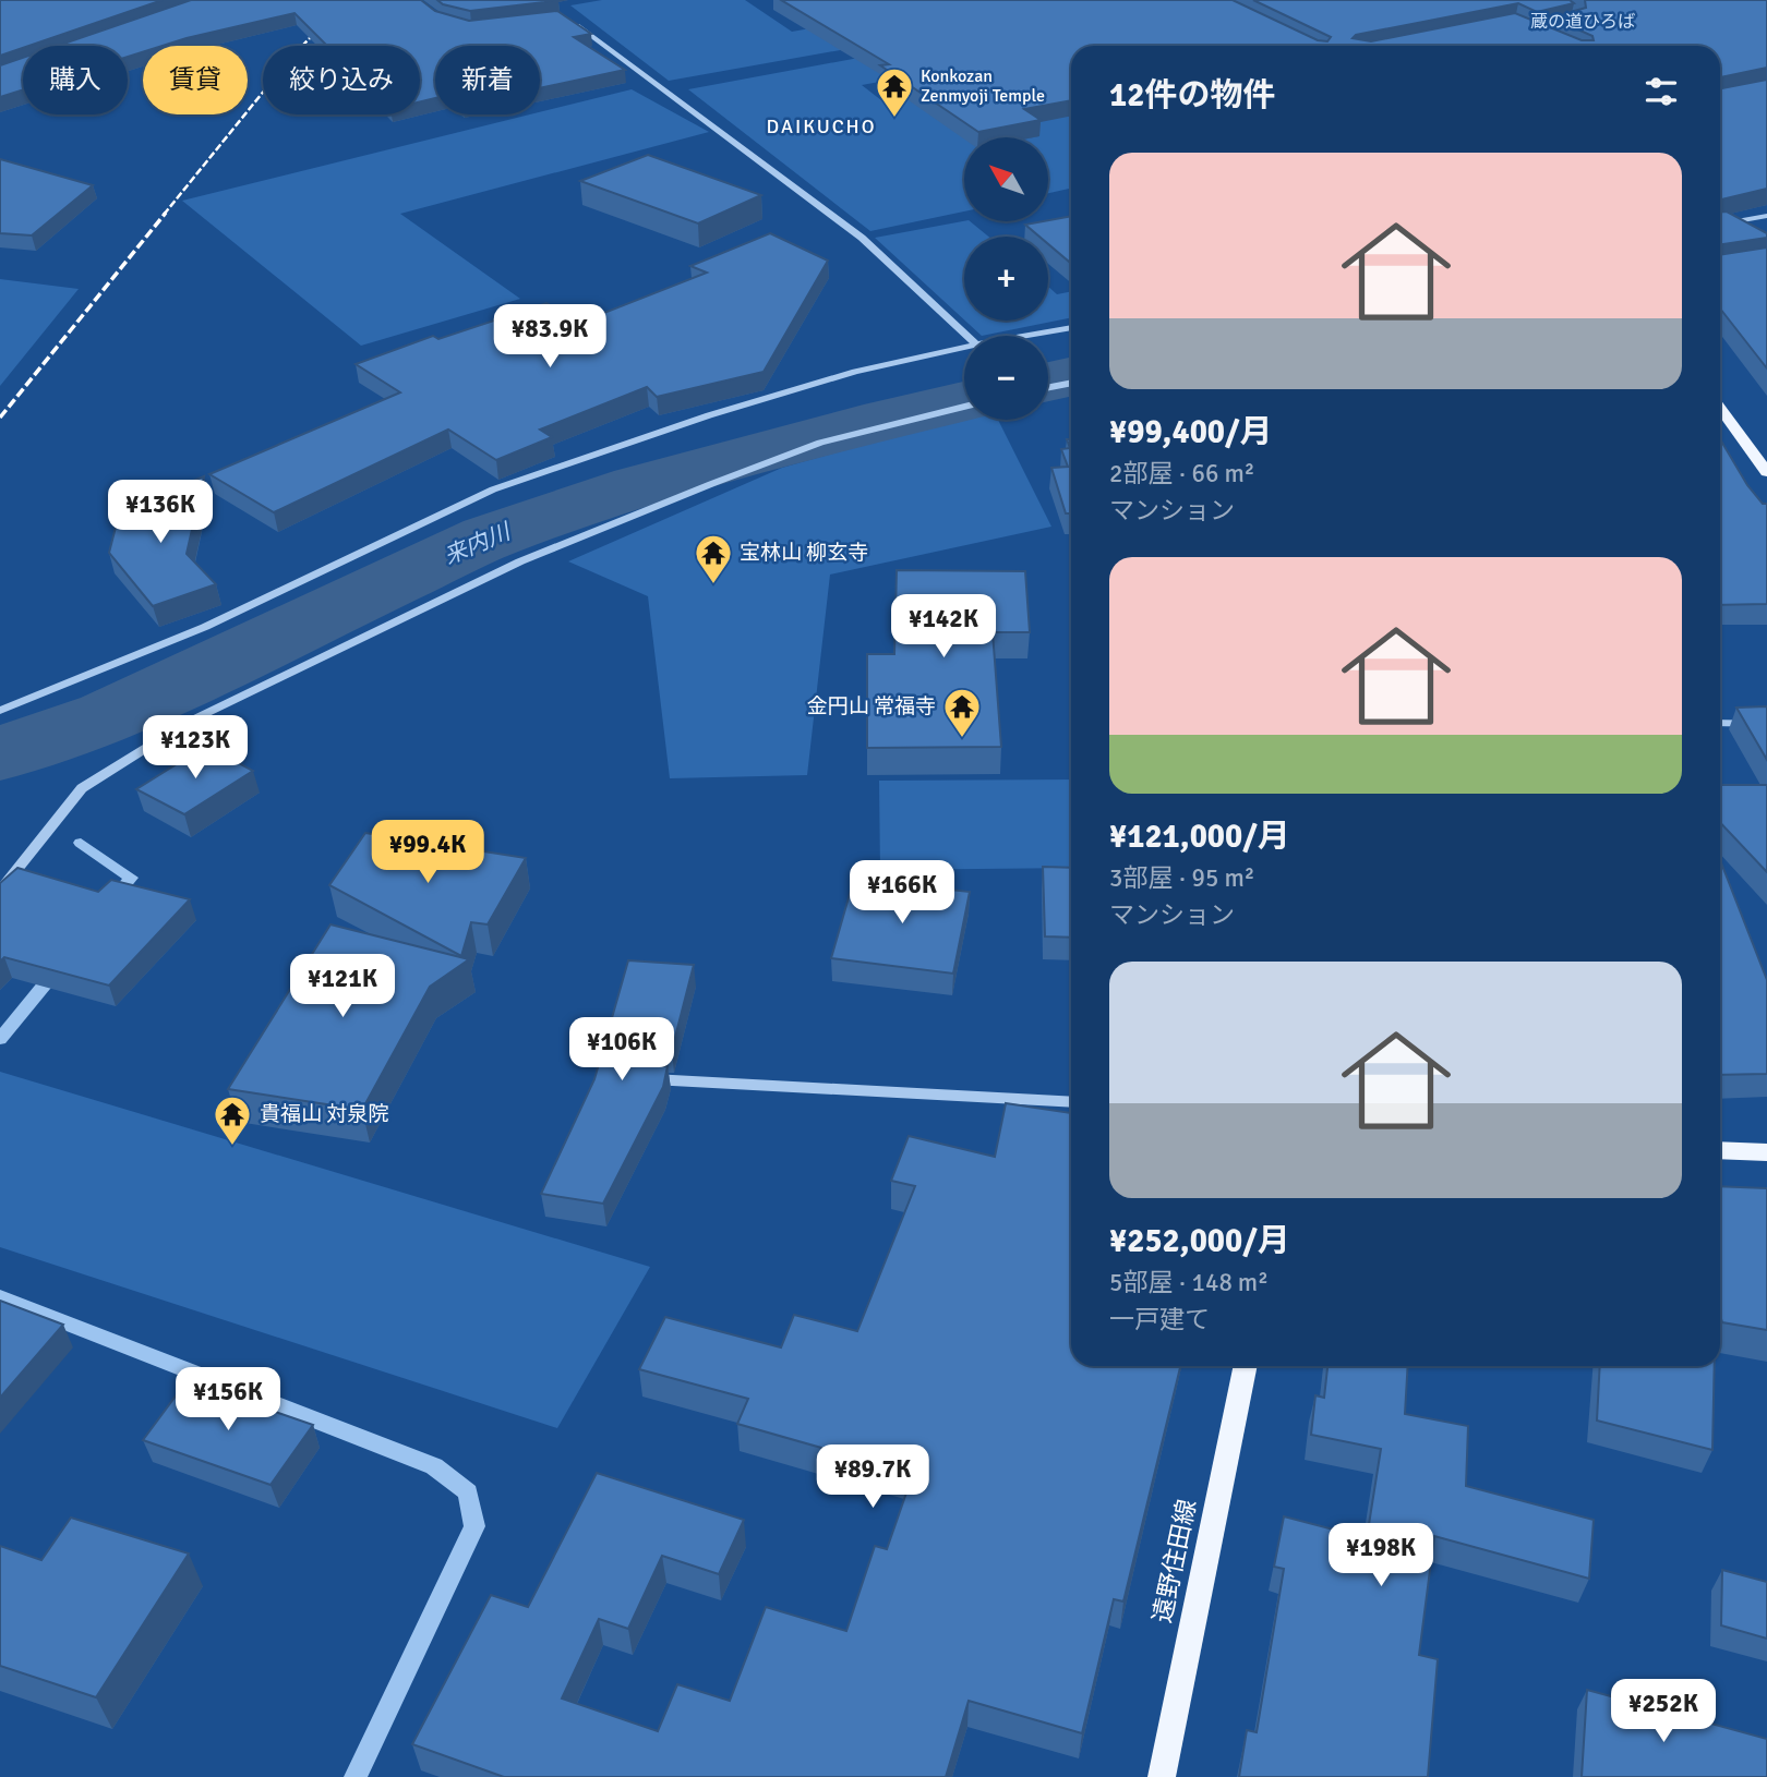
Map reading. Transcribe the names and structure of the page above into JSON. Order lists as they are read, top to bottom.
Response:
{
  "streets": {
    "main road": ["遠野住田線"]
  },
  "districts": ["DAIKUCHO"],
  "water": ["来内川"],
  "parks": ["蔵の道ひろば"],
  "places": {
    "temple": [
      "Konkozan Zenmyoji Temple",
      "宝林山 柳玄寺",
      "金円山 常福寺",
      "貴福山 対泉院"
    ]
  },
  "north": "top left",
  "page": {
    "chip": [
      "購入",
      "賃貸",
      "絞り込み",
      "新着"
    ],
    "heading": "12件の物件",
    "map_buttons": ["+", "−"],
    "list": [
      {
        "name": "¥99,400/月",
        "note": "2部屋 · 66 m² · マンション"
      },
      {
        "name": "¥121,000/月",
        "note": "3部屋 · 95 m² · マンション"
      },
      {
        "name": "¥252,000/月",
        "note": "5部屋 · 148 m² · 一戸建て"
      }
    ],
    "price": [
      "¥83.9K",
      "¥136K",
      "¥142K",
      "¥123K",
      "¥99.4K",
      "¥166K",
      "¥121K",
      "¥106K",
      "¥156K",
      "¥89.7K",
      "¥198K",
      "¥252K"
    ]
  }
}
